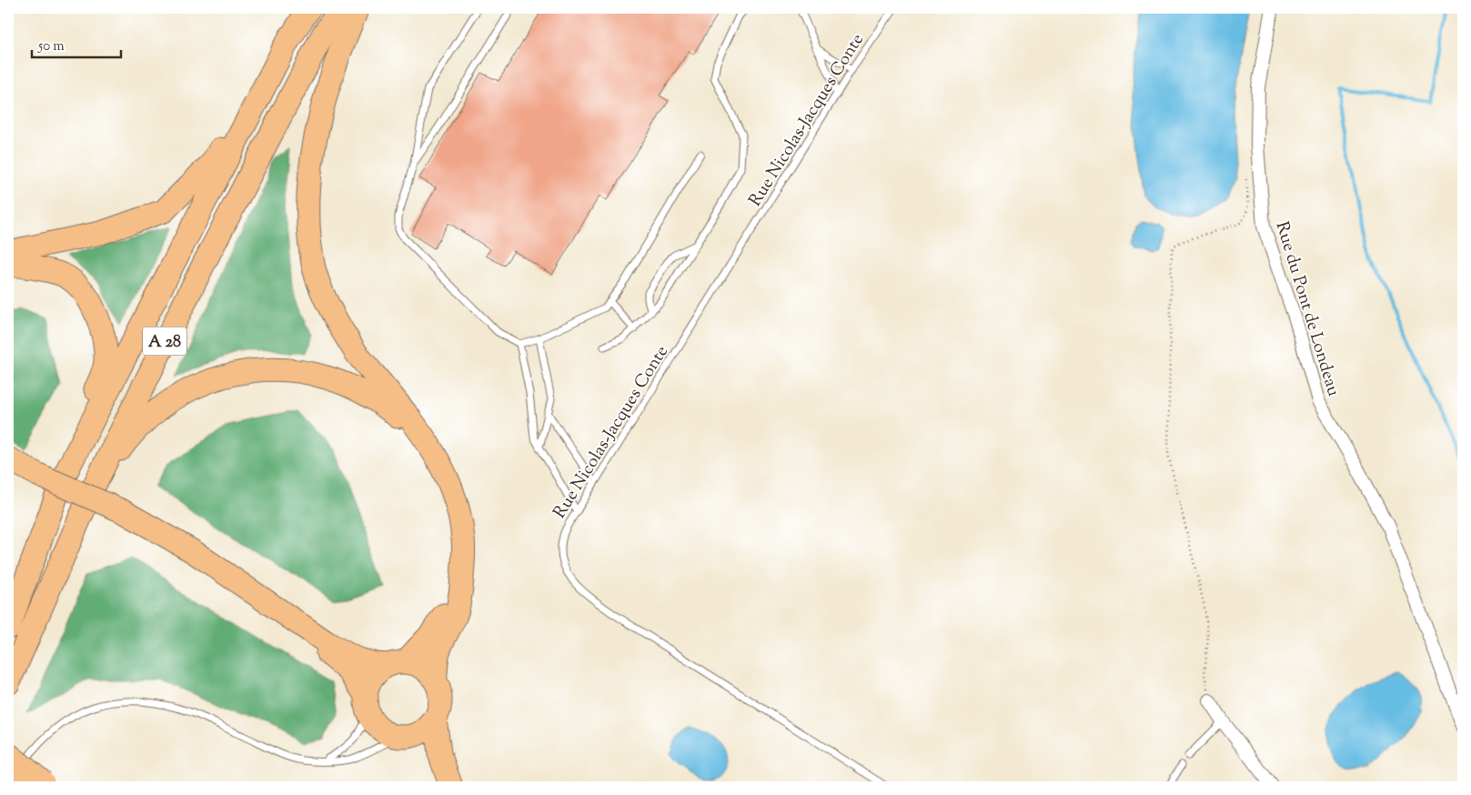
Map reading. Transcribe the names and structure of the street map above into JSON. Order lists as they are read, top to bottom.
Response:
{
  "streets": {
    "highway": ["A 28"],
    "street": ["Rue du Pont de Londeau"],
    "lane": ["Rue Nicolas-Jacques Conte"]
  },
  "scale_bar": "50 m"
}
